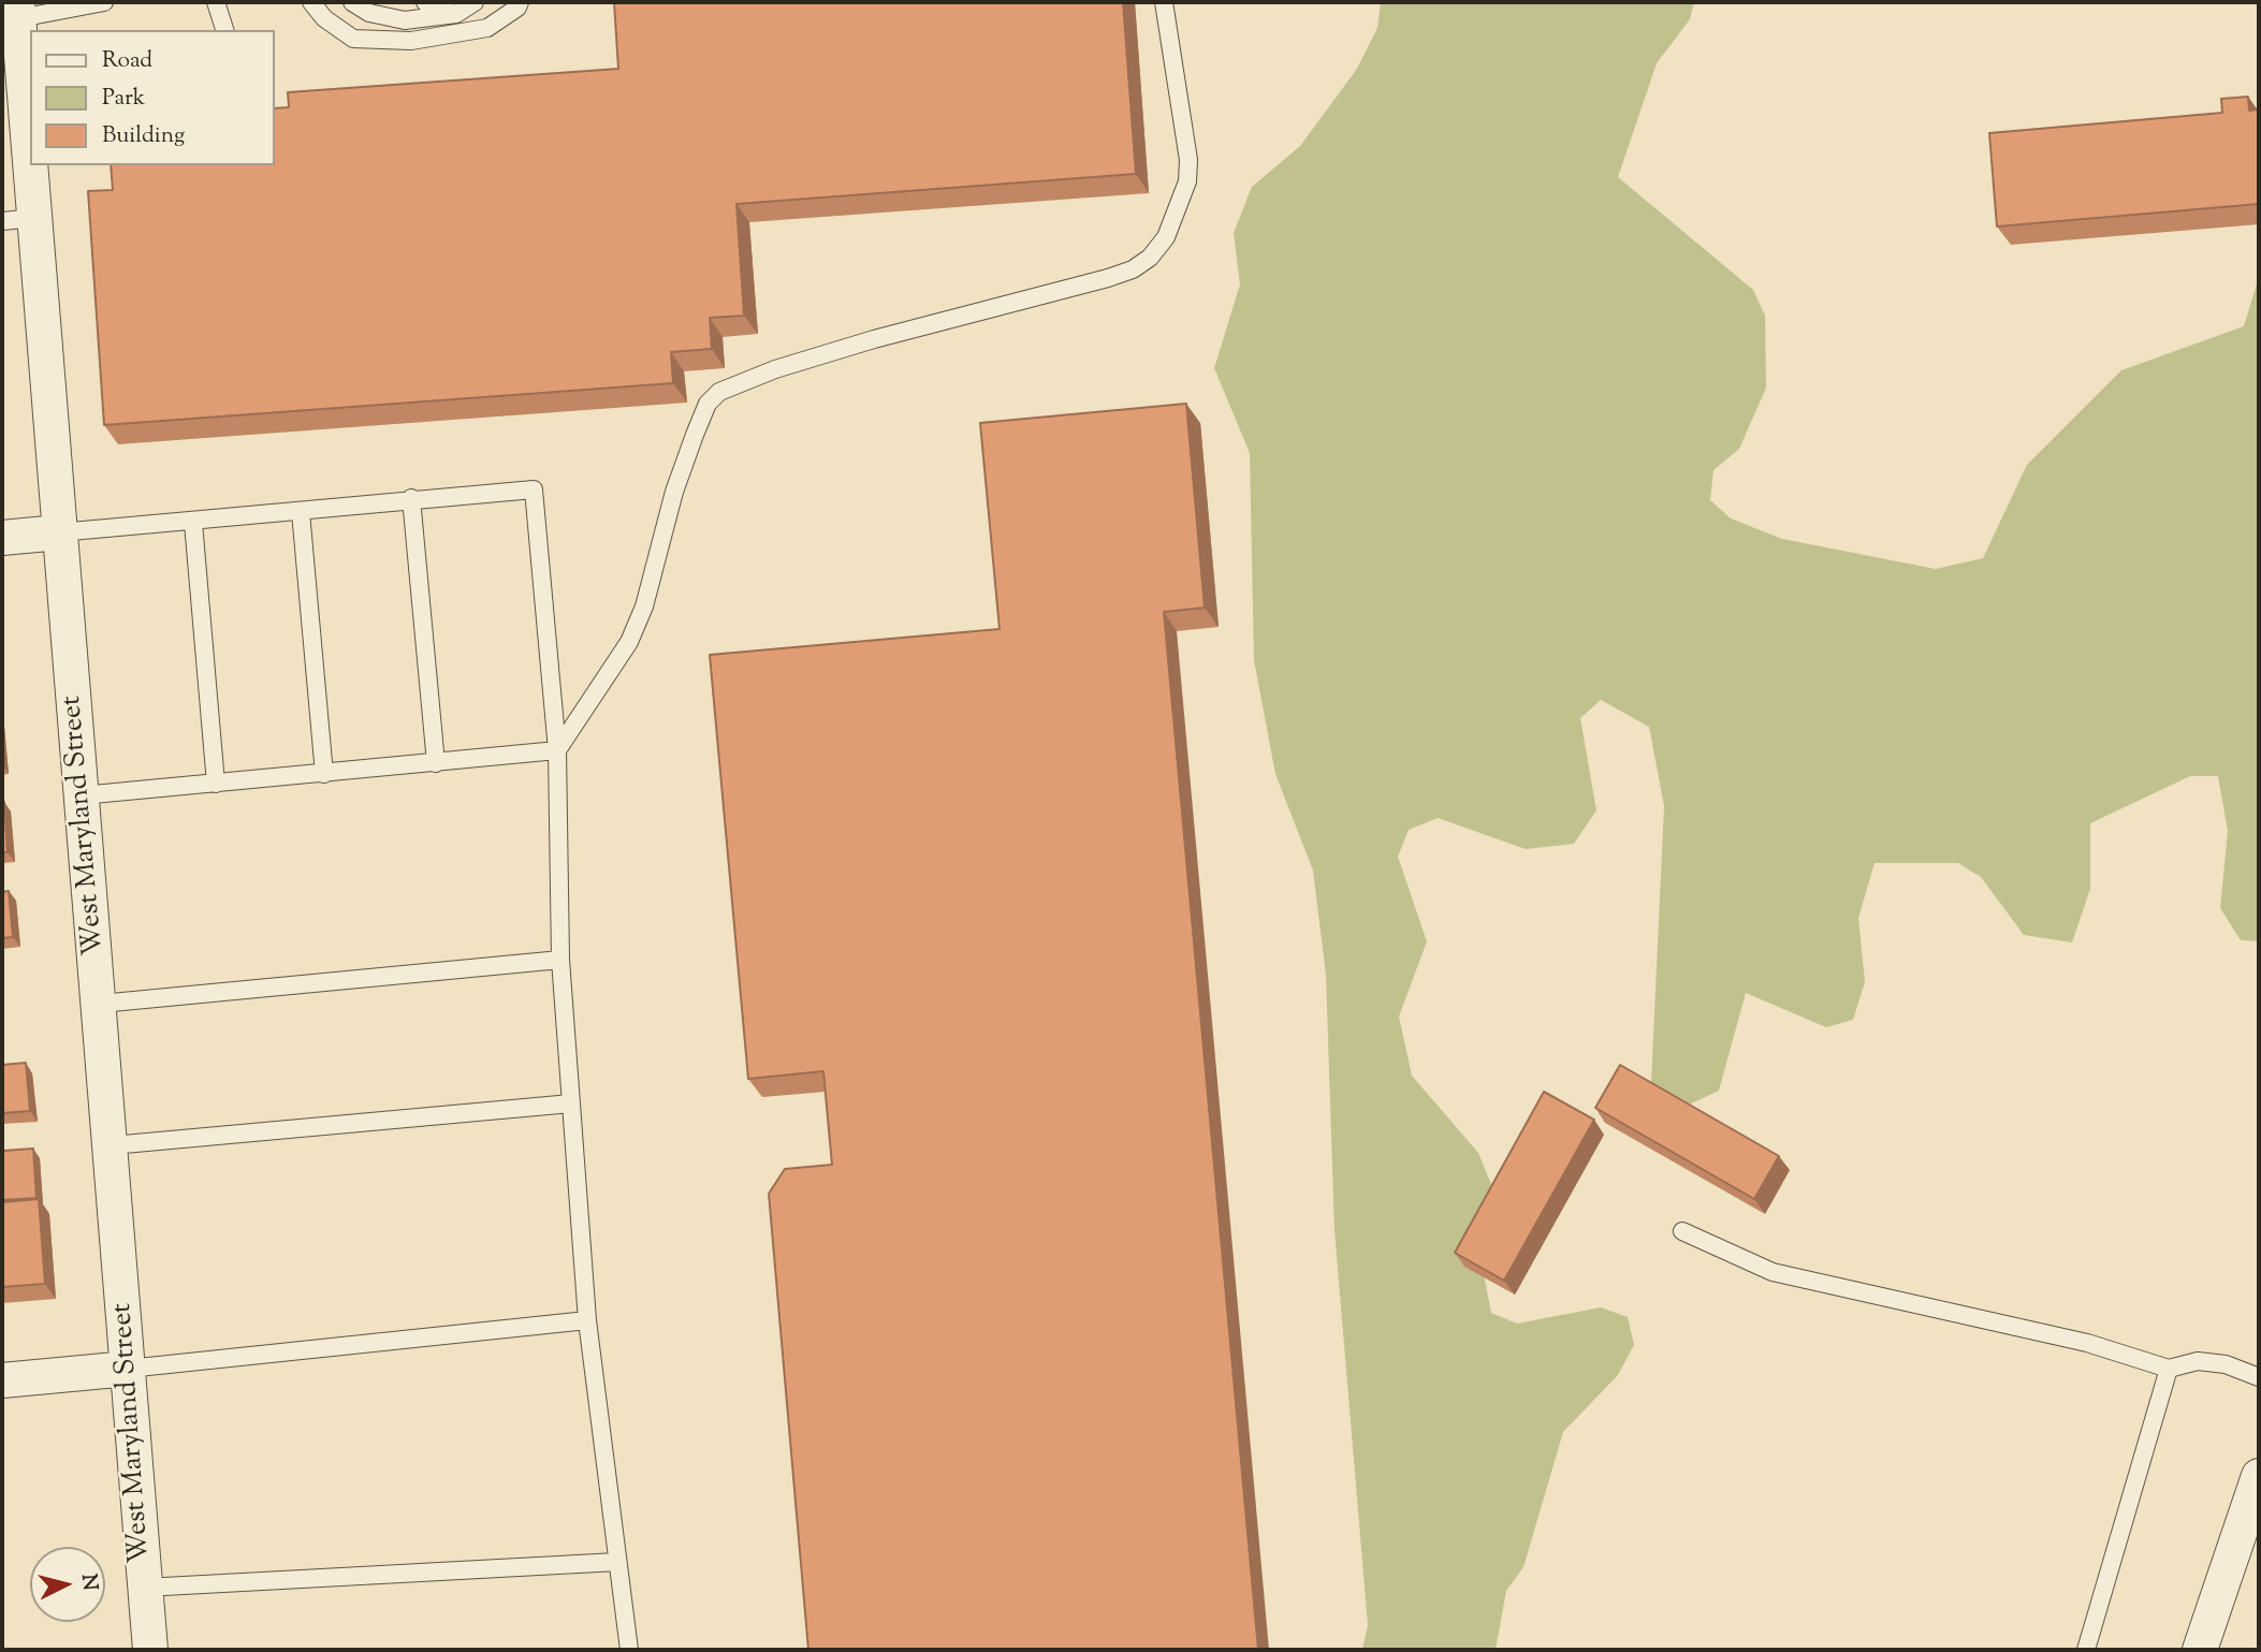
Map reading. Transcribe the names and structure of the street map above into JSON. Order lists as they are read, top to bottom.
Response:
{
  "streets": {
    "street": ["West Maryland Street"]
  },
  "legend": ["Road", "Park", "Building"],
  "north": "right"
}
